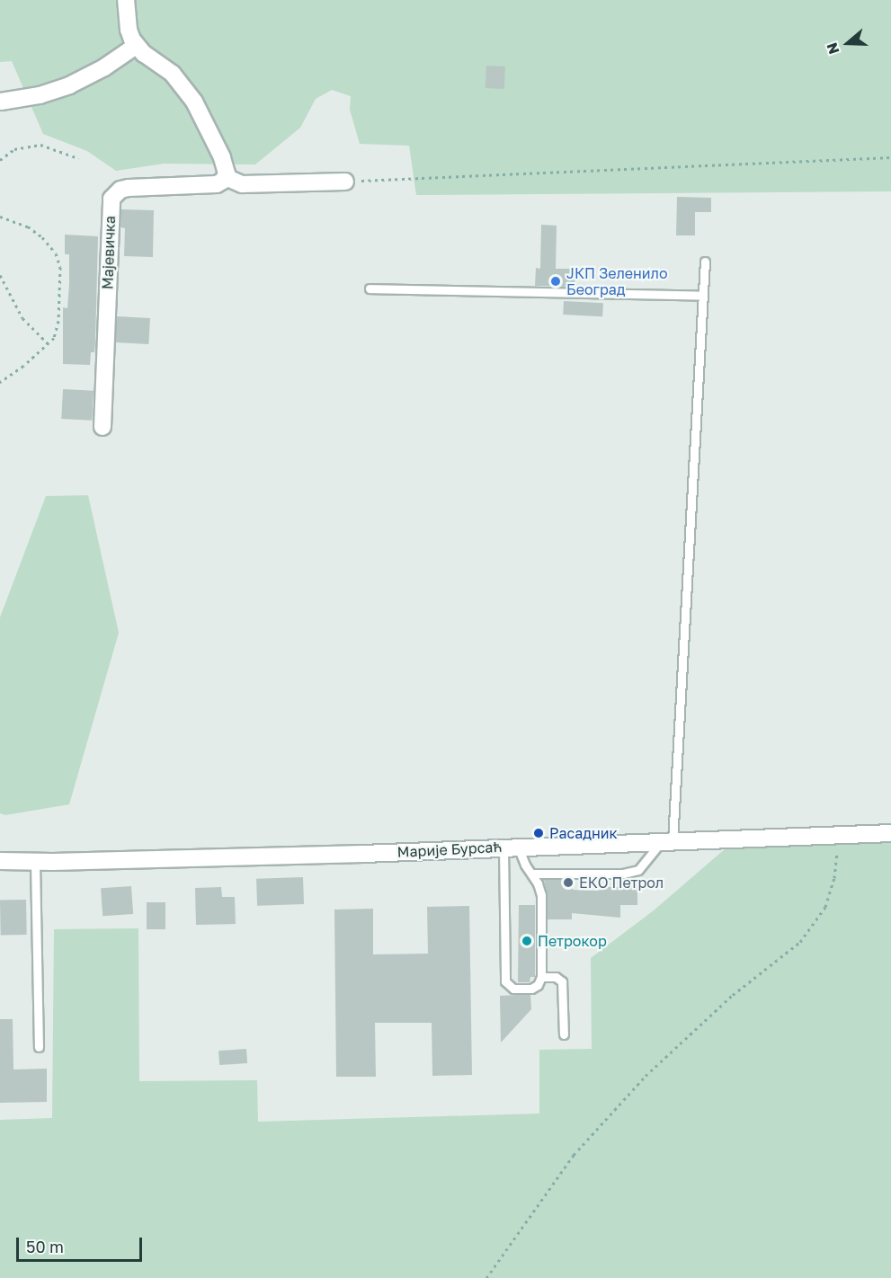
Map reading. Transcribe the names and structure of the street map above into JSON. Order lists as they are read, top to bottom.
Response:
{
  "streets": {
    "street": ["Мајевичка", "Марије Бурсаћ"]
  },
  "places": [
    "ЈКП Зеленило Београд",
    "Расадник",
    "ЕКО Петрол",
    "Петрокор"
  ],
  "scale_bar": "50 m",
  "north": "left"
}
